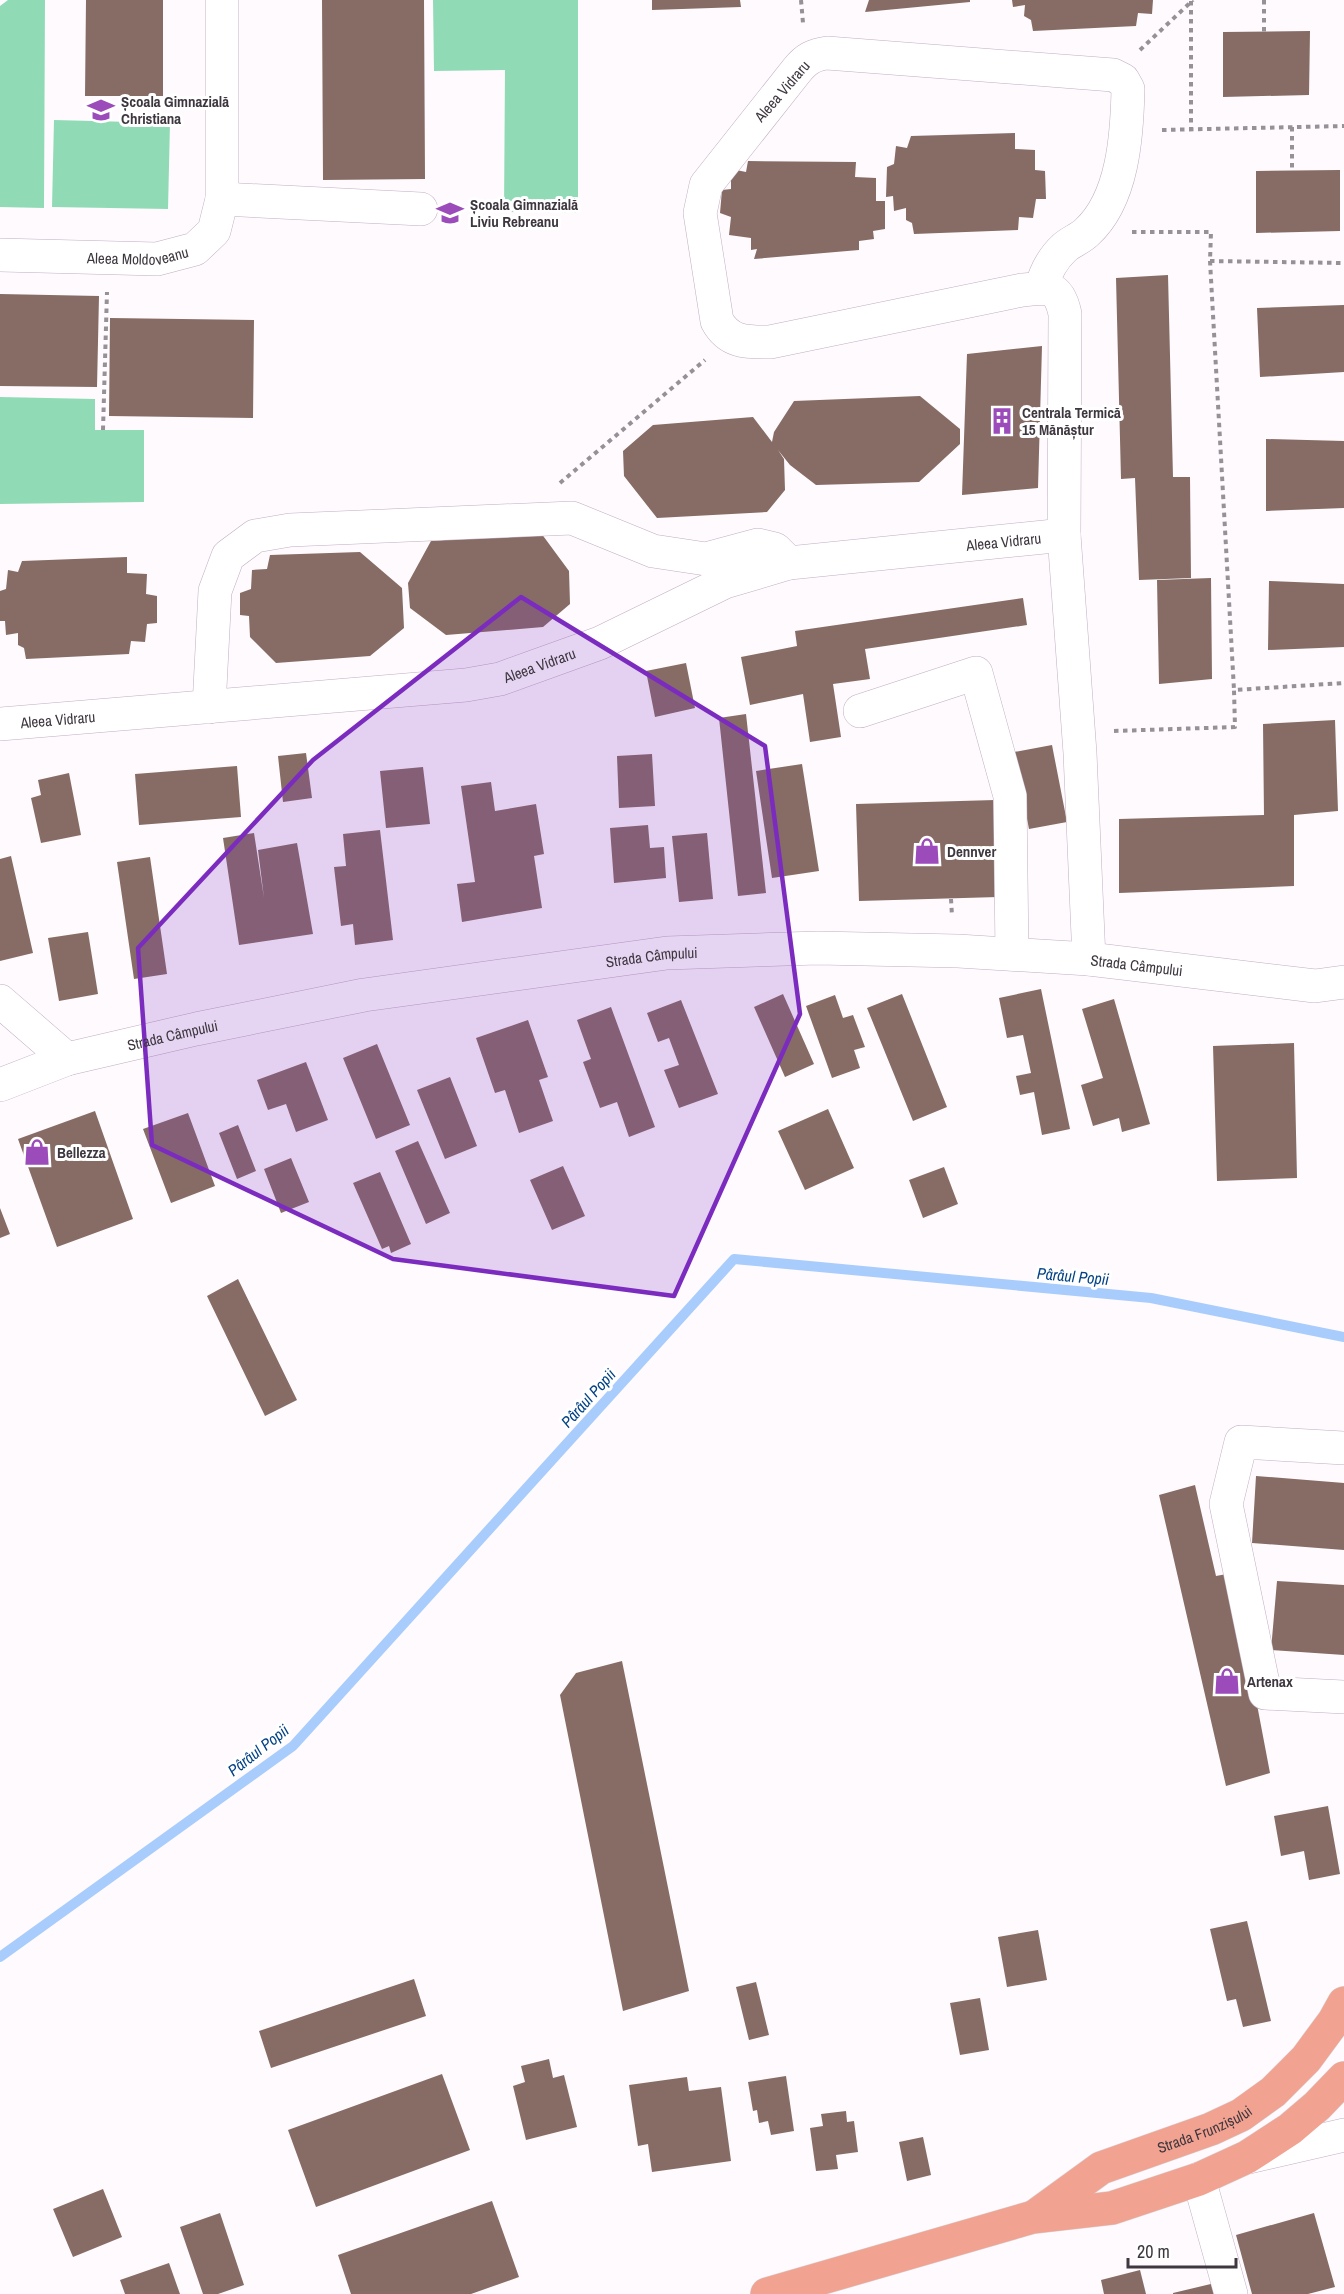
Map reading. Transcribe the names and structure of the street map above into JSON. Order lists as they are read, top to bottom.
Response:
{
  "streets": {
    "main road": ["Strada Frunzișului"],
    "street": ["Aleea Vidraru", "Aleea Moldoveanu", "Strada Câmpului"]
  },
  "crossings": [
    ["Aleea Vidraru", "Strada Câmpului"]
  ],
  "water": ["Pârâul Popii"],
  "places": {
    "school or university": ["Școala Gimnazială Christiana", "Școala Gimnazială Liviu Rebreanu"],
    "building": ["Centrala Termică 15 Mănăștur"],
    "shop": ["Dennver", "Bellezza", "Artenax"]
  },
  "scale_bar": "20 m"
}
